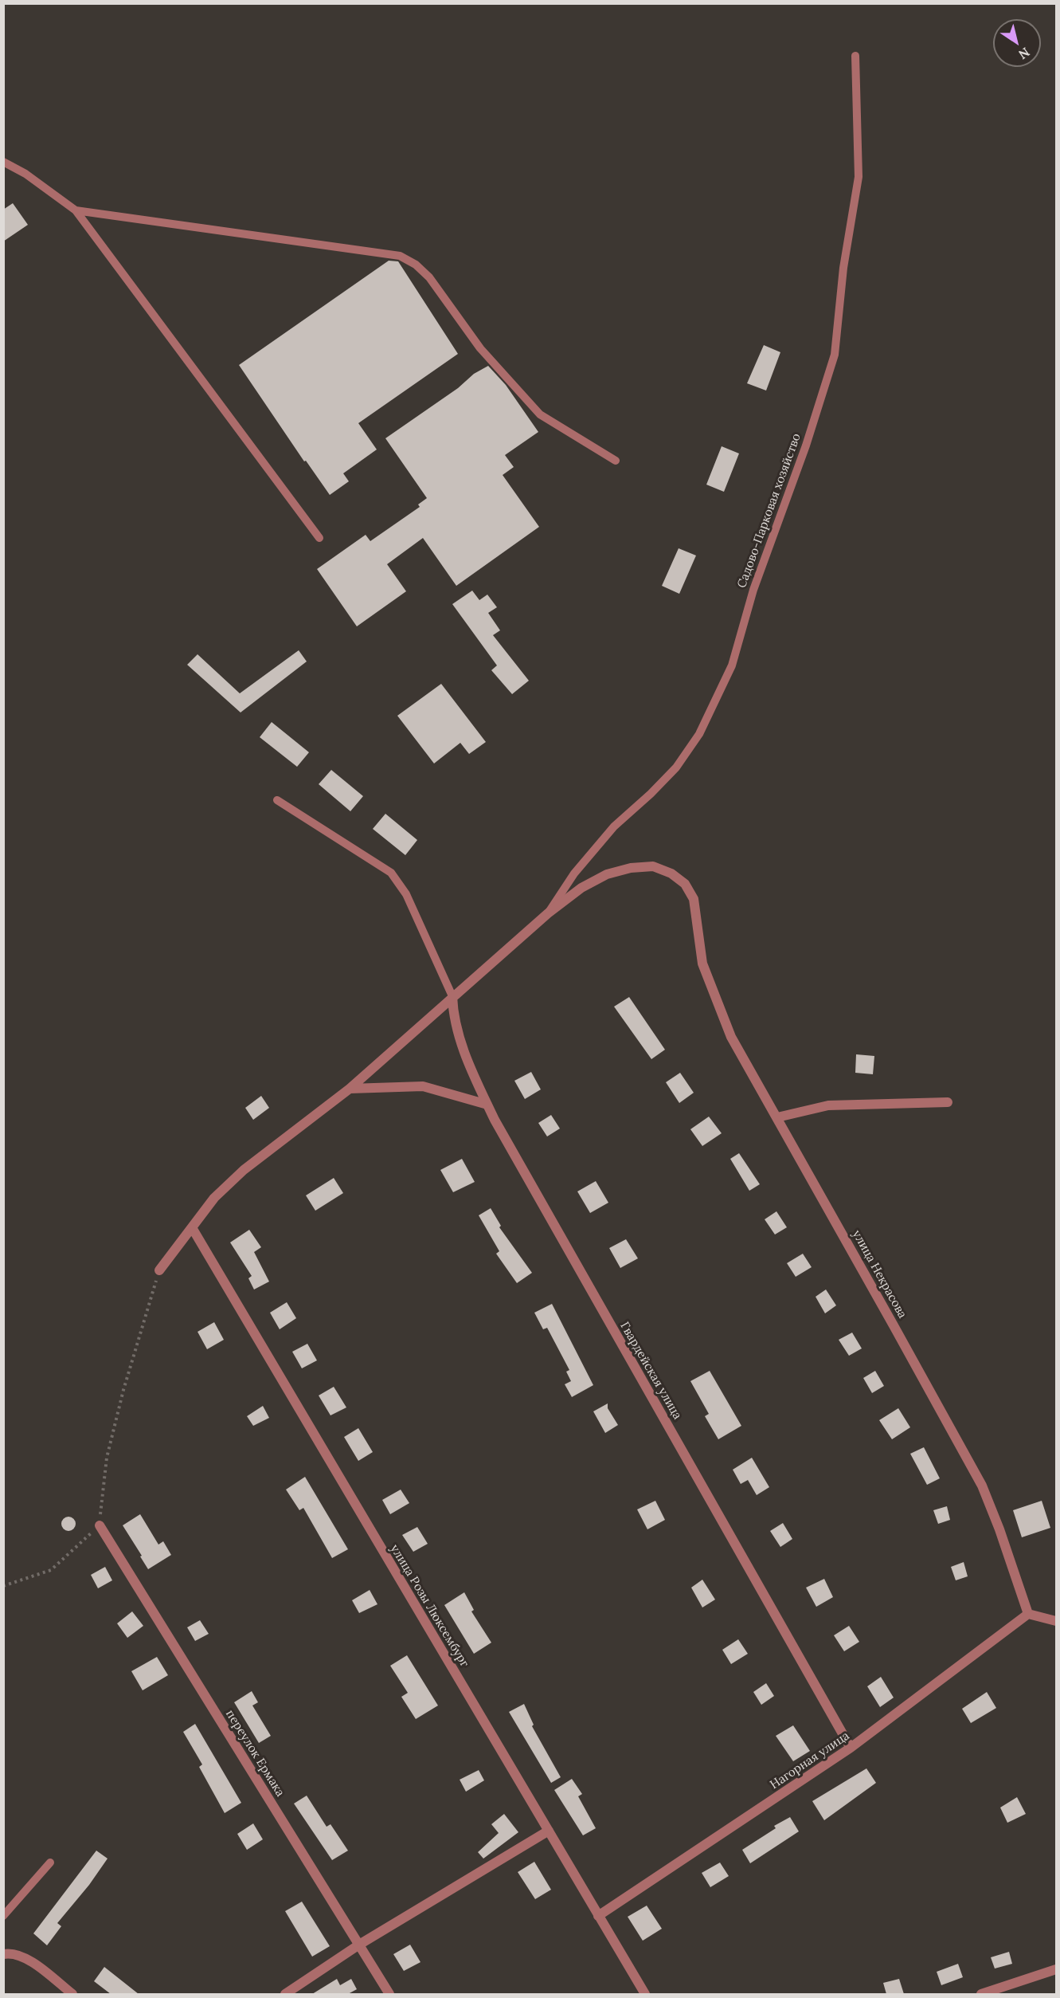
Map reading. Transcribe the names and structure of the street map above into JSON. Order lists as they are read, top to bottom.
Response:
{
  "streets": {
    "street": [
      "улица Некрасова",
      "Гвардейская улица",
      "улица Розы Люксембург",
      "переулок Ермака",
      "Нагорная улица"
    ],
    "lane": ["Садово-Парковая хозяйство"]
  },
  "crossings": [
    ["Садово-Парковая хозяйство", "улица Некрасова"],
    ["улица Некрасова", "Гвардейская улица"],
    ["улица Некрасова", "улица Розы Люксембург"],
    ["улица Некрасова", "Нагорная улица"],
    ["Гвардейская улица", "Нагорная улица"],
    ["улица Розы Люксембург", "Нагорная улица"]
  ],
  "north": "bottom right"
}
